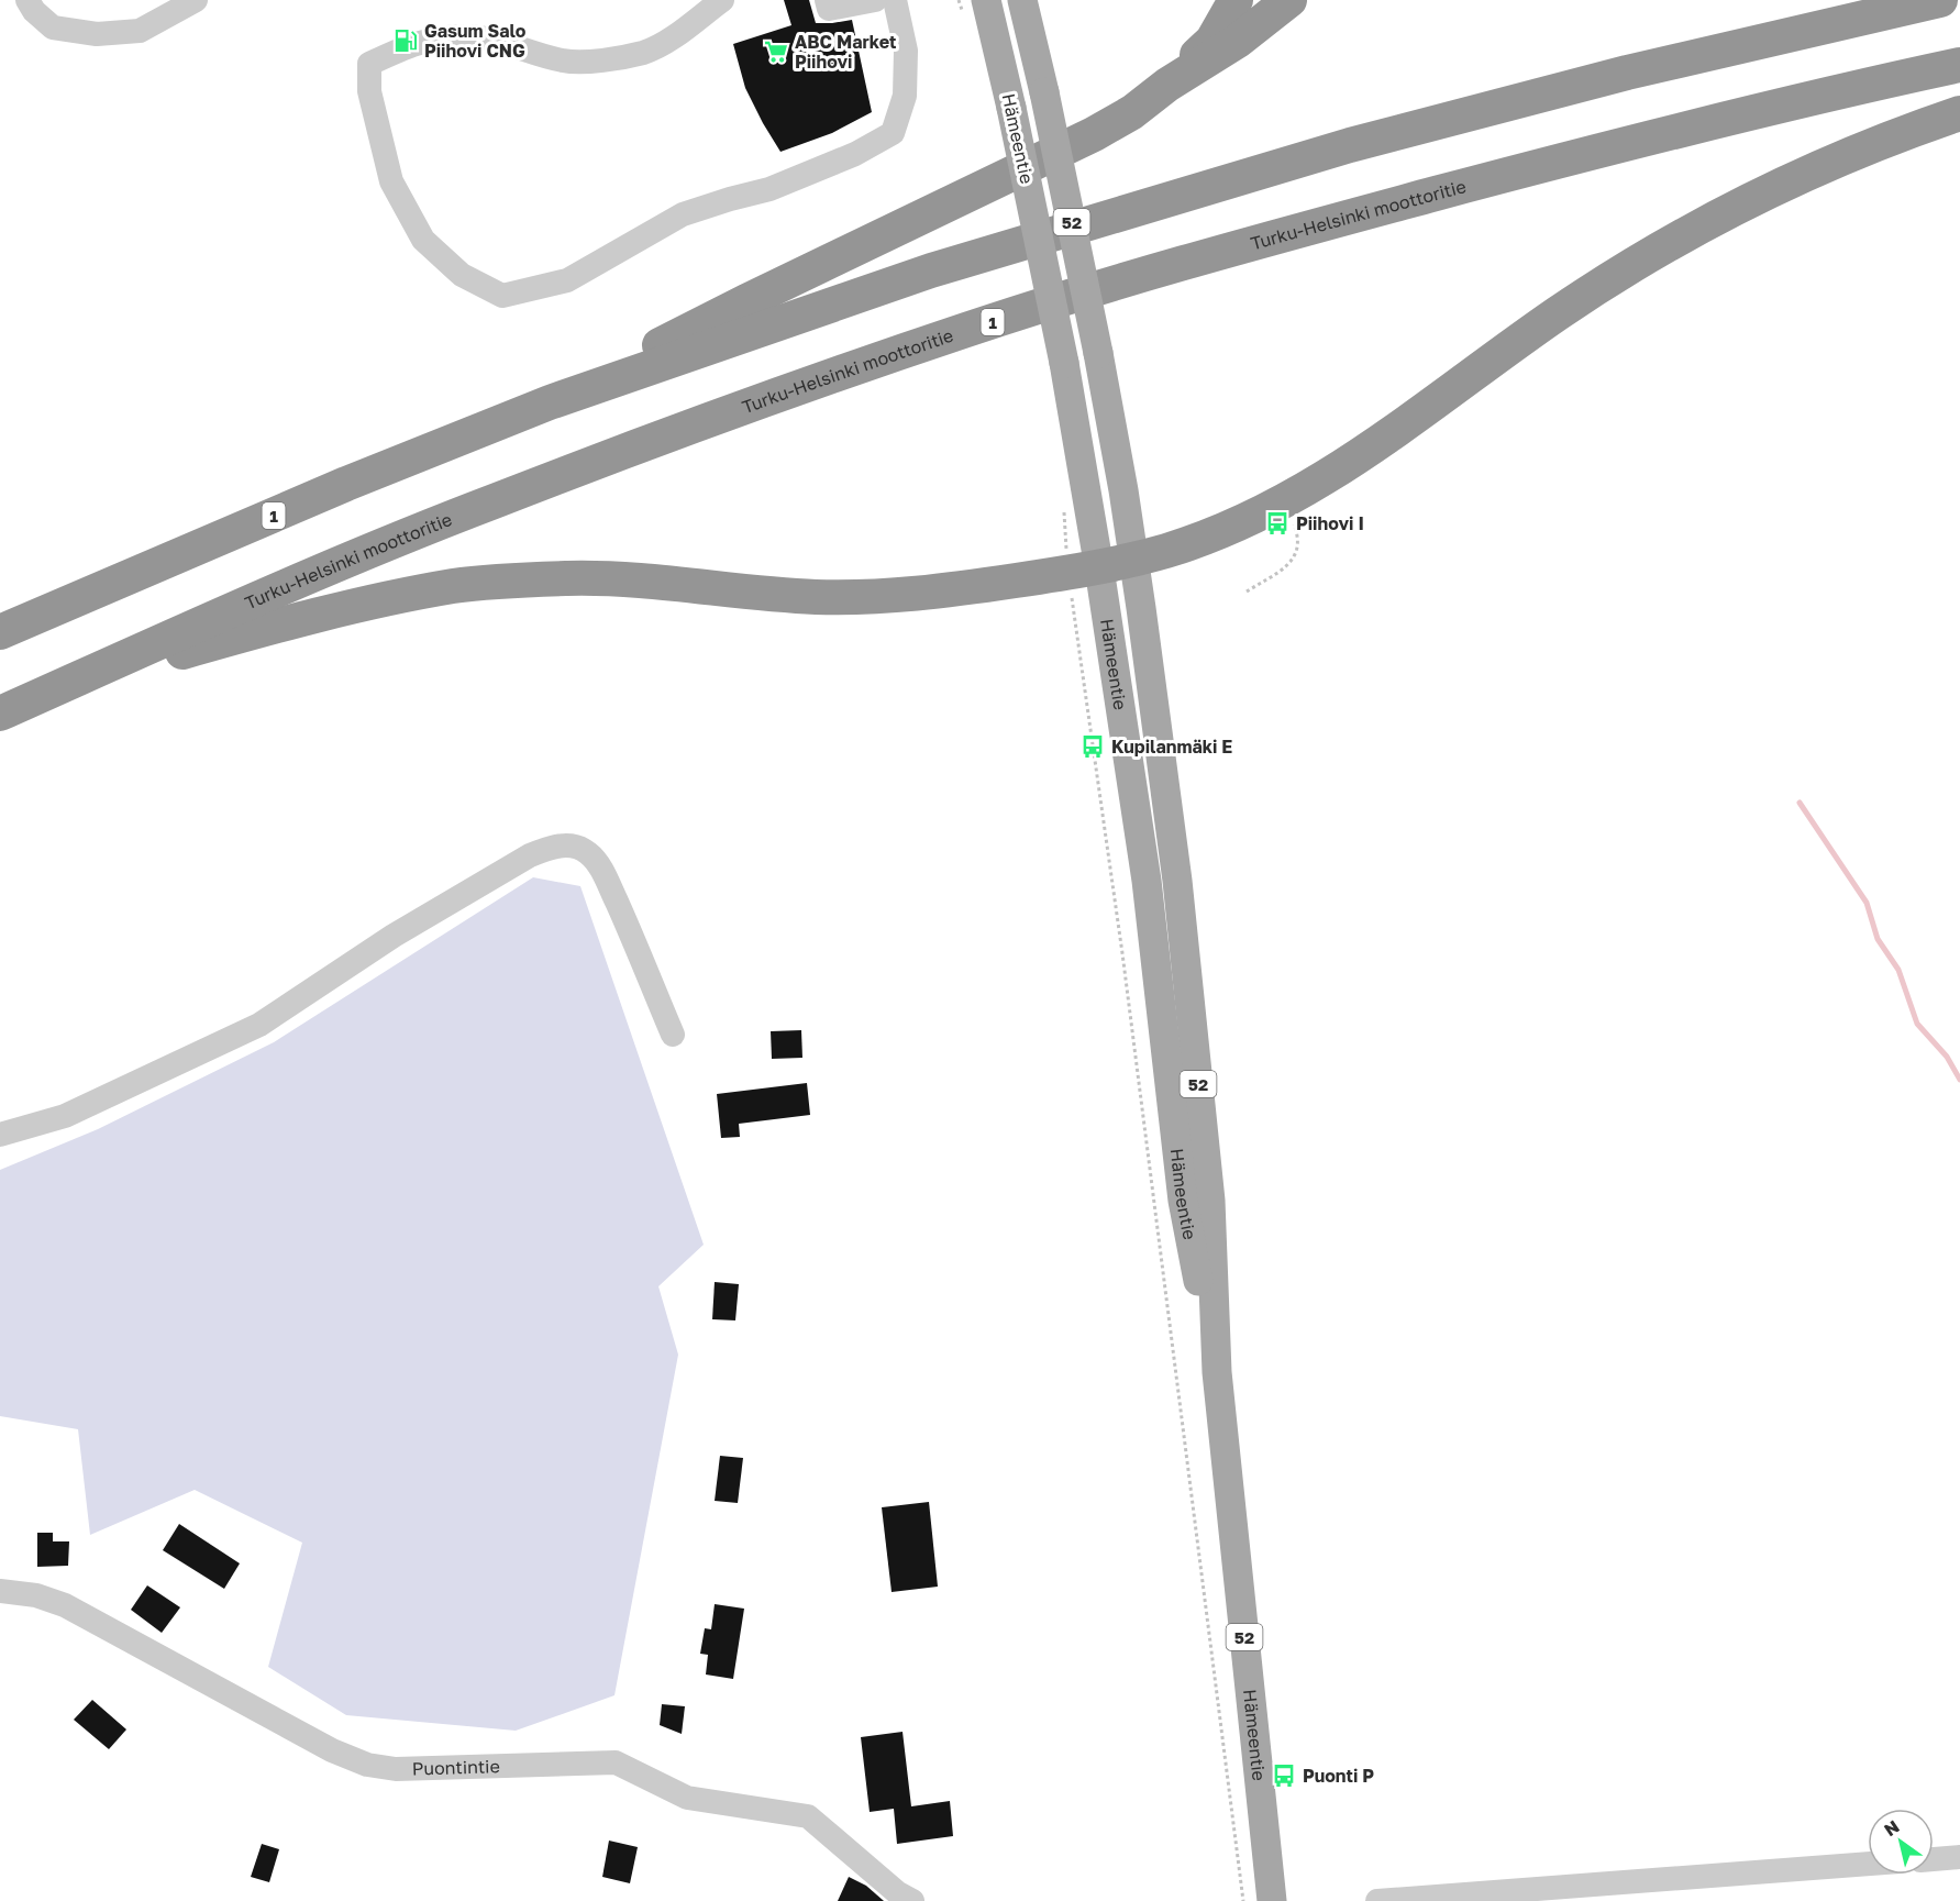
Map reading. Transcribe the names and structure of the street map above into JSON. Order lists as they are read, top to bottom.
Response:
{
  "streets": {
    "highway": ["Turku-Helsinki moottoritie", "1"],
    "main road": ["Hämeentie", "52"],
    "street": ["Puontintie"]
  },
  "places": {
    "fuel station": ["Gasum Salo Piihovi CNG"],
    "supermarket": ["ABC Market Piihovi"],
    "bus stop": ["Piihovi I", "Kupilanmäki E", "Puonti P"]
  },
  "north": "top left"
}
